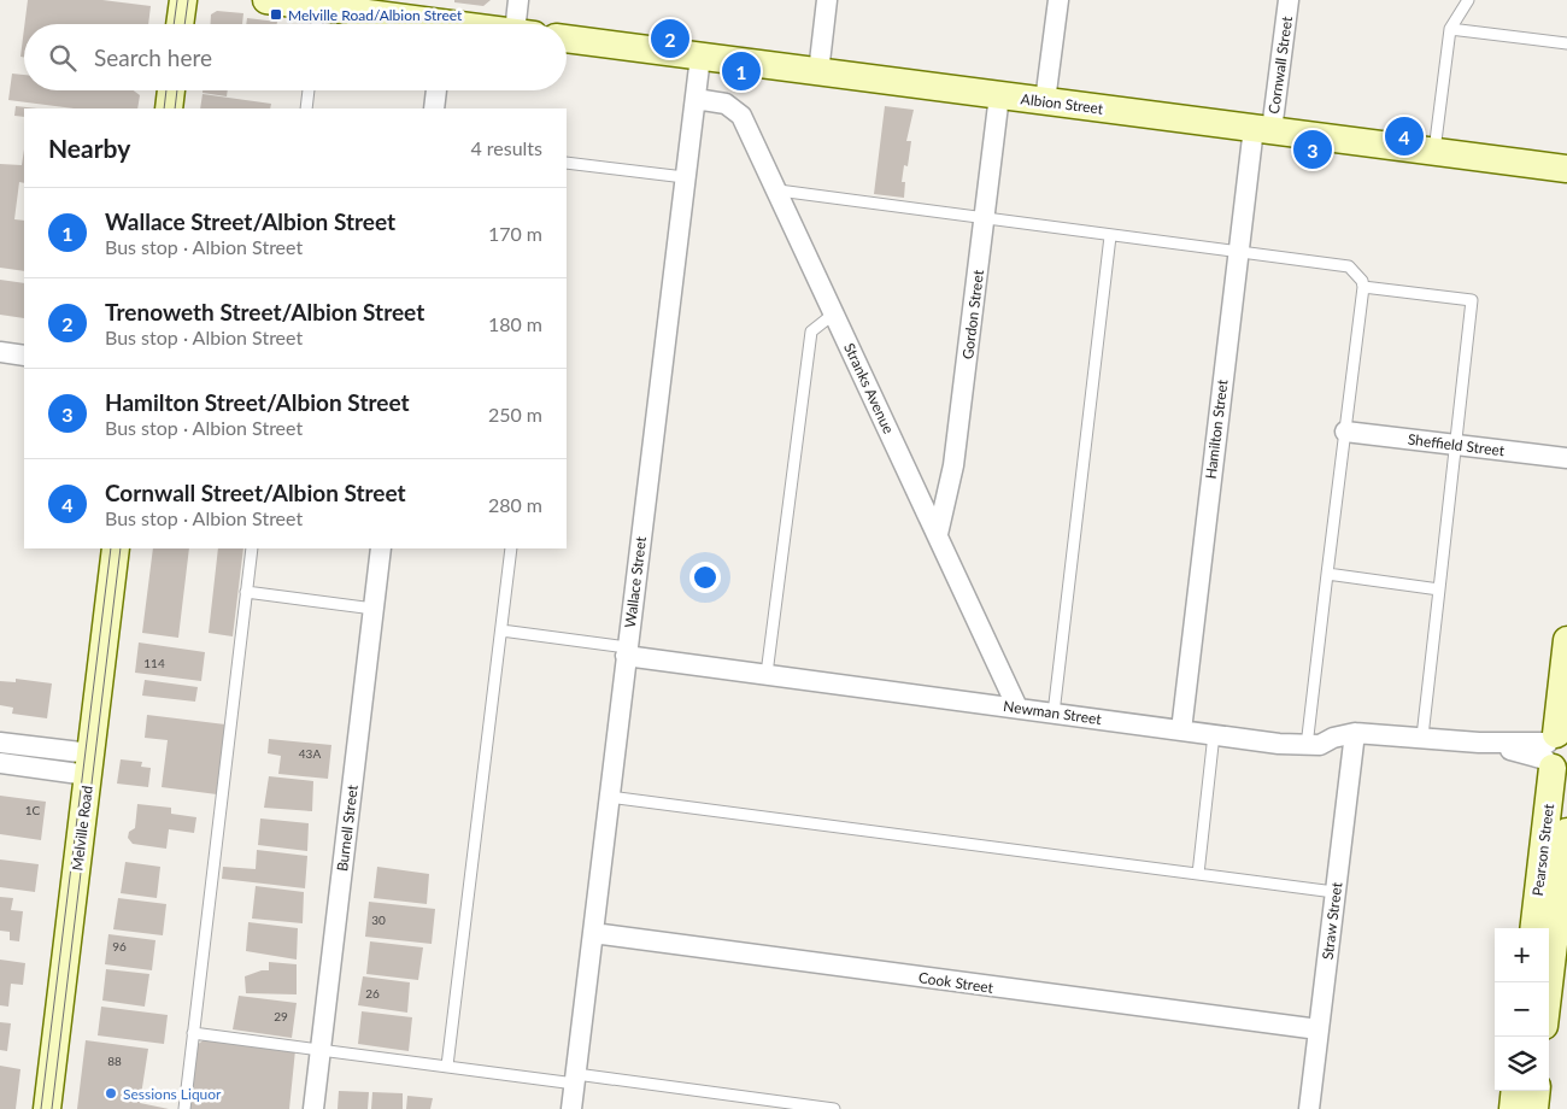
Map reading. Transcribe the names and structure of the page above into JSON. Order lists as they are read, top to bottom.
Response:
{
  "streets": {
    "street": [
      "Cornwall Street",
      "Albion Street",
      "Gordon Street",
      "Stranks Avenue",
      "Hamilton Street",
      "Sheffield Street",
      "Wallace Street",
      "Newman Street",
      "Melville Road",
      "Burnell Street",
      "Pearson Street",
      "Straw Street",
      "Cook Street"
    ]
  },
  "crossings": [
    ["Cornwall Street", "Albion Street"],
    ["Cornwall Street", "Hamilton Street"],
    ["Albion Street", "Gordon Street"],
    ["Albion Street", "Hamilton Street"],
    ["Albion Street", "Wallace Street"],
    ["Gordon Street", "Stranks Avenue"],
    ["Stranks Avenue", "Wallace Street"],
    ["Stranks Avenue", "Newman Street"],
    ["Hamilton Street", "Newman Street"],
    ["Wallace Street", "Newman Street"],
    ["Wallace Street", "Cook Street"],
    ["Newman Street", "Pearson Street"],
    ["Newman Street", "Straw Street"],
    ["Straw Street", "Cook Street"]
  ],
  "places": {
    "transit": ["Melville Road/Albion Street"],
    "other": ["Sessions Liquor"]
  },
  "house_numbers": [
    "114",
    "43A",
    "1C",
    "30",
    "96",
    "26",
    "29",
    "88"
  ],
  "page": {
    "pins": [
      "2",
      "1",
      "4",
      "3"
    ],
    "search": "Search here",
    "heading": ["Nearby", "4 results"],
    "list": [
      {
        "mark": "1",
        "name": "Wallace Street/Albion Street",
        "note": "Bus stop · Albion Street",
        "value": "170 m"
      },
      {
        "mark": "2",
        "name": "Trenoweth Street/Albion Street",
        "note": "Bus stop · Albion Street",
        "value": "180 m"
      },
      {
        "mark": "3",
        "name": "Hamilton Street/Albion Street",
        "note": "Bus stop · Albion Street",
        "value": "250 m"
      },
      {
        "mark": "4",
        "name": "Cornwall Street/Albion Street",
        "note": "Bus stop · Albion Street",
        "value": "280 m"
      }
    ],
    "map_buttons": ["+", "−"]
  }
}
